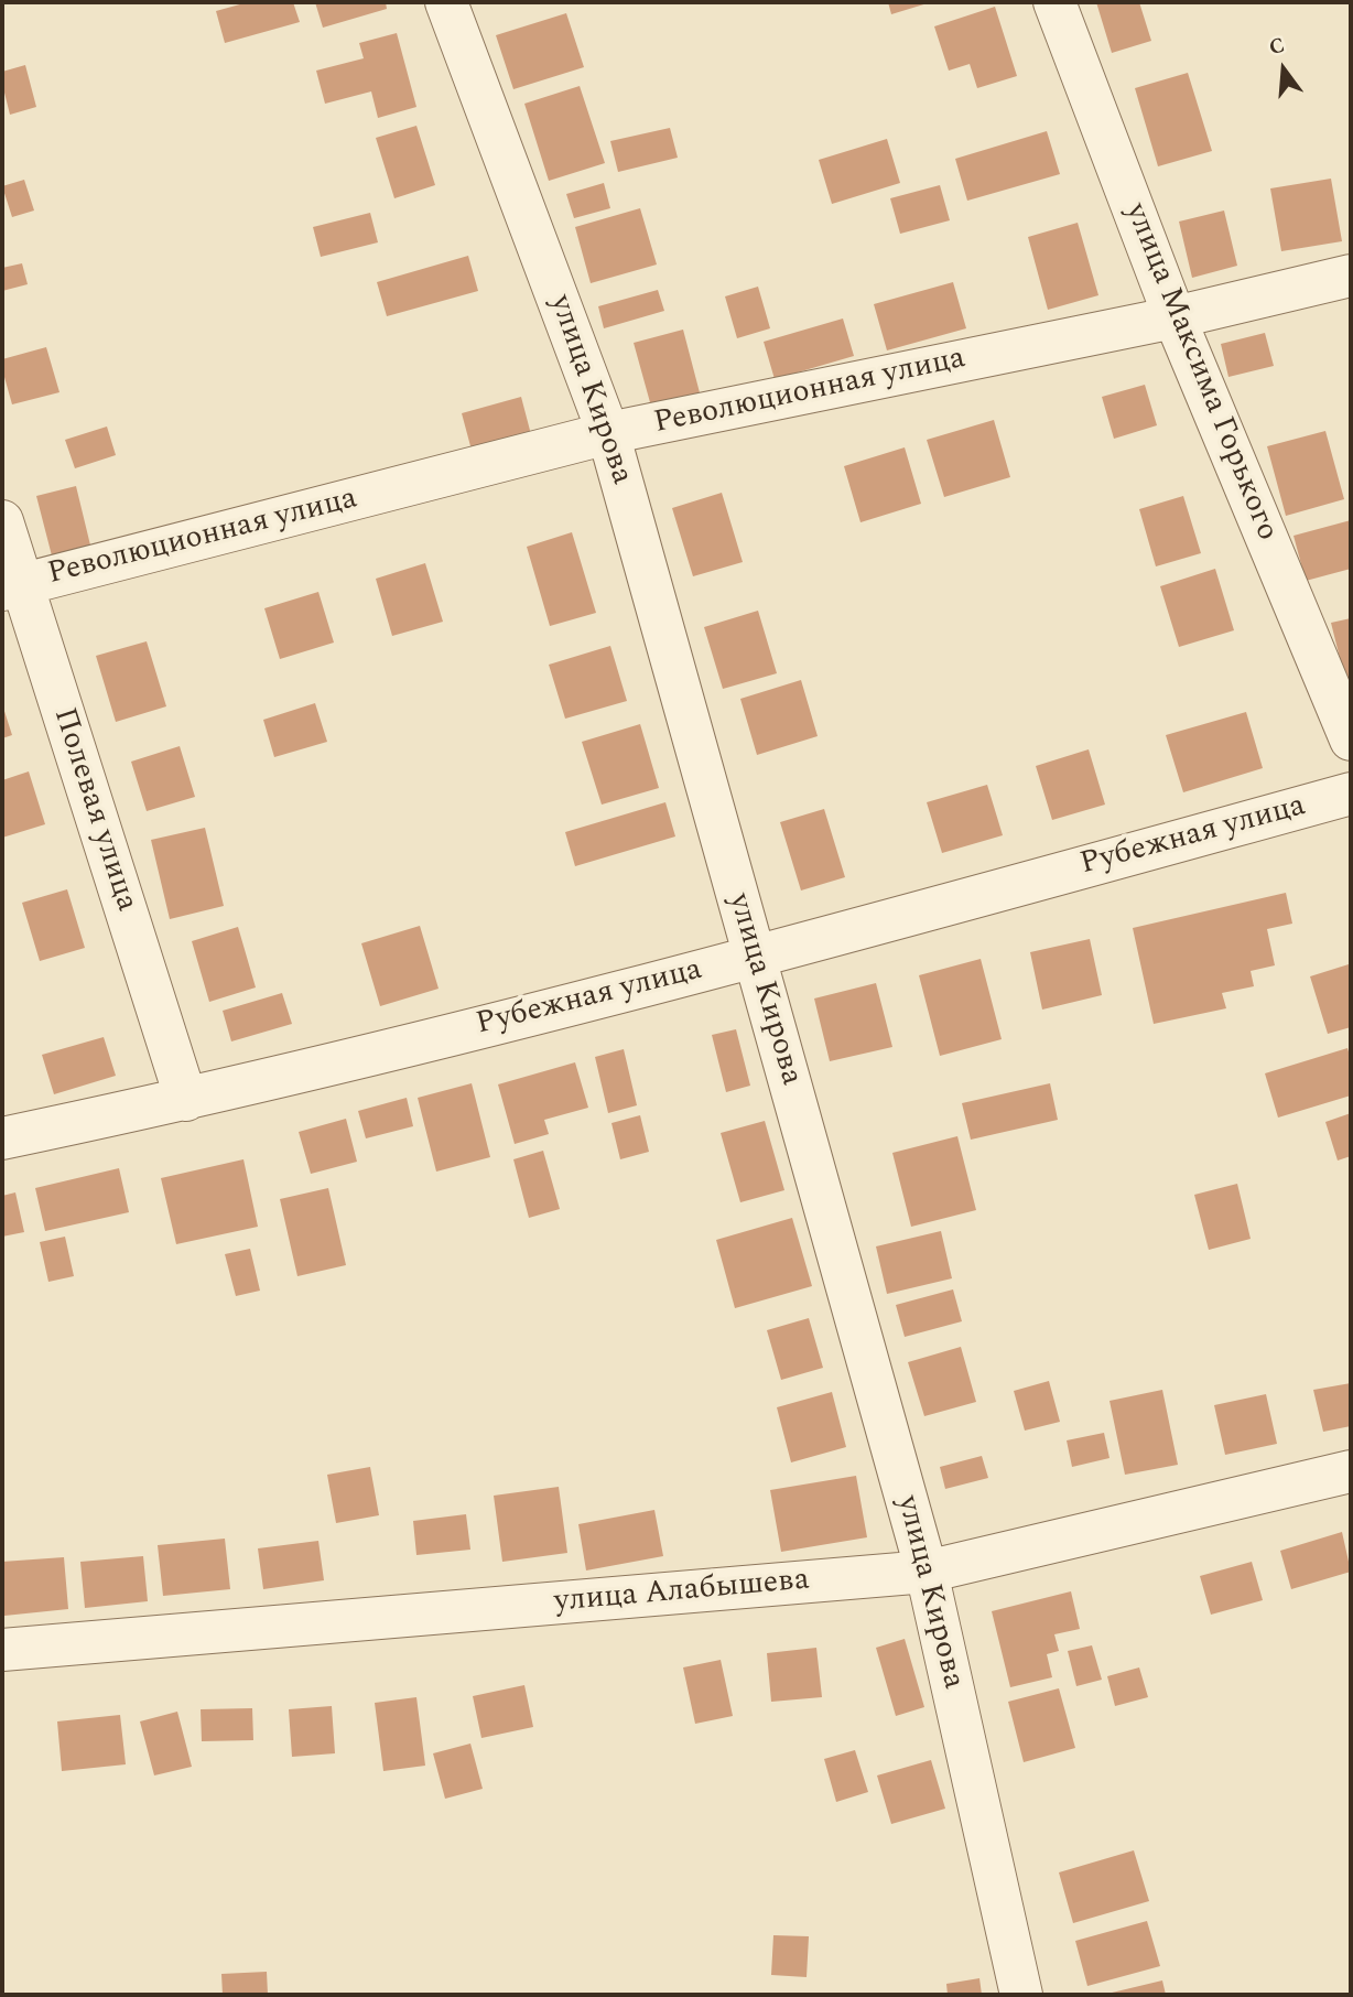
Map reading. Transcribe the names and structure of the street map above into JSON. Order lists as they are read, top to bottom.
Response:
{
  "streets": {
    "street": [
      "улица Максима Горького",
      "улица Кирова",
      "Революционная улица",
      "Полевая улица",
      "Рубежная улица",
      "улица Алабышева"
    ]
  },
  "crossings": [
    ["улица Максима Горького", "Революционная улица"],
    ["улица Кирова", "Революционная улица"],
    ["улица Кирова", "Рубежная улица"],
    ["улица Кирова", "улица Алабышева"],
    ["Революционная улица", "Полевая улица"],
    ["Полевая улица", "Рубежная улица"]
  ],
  "north": "top"
}
